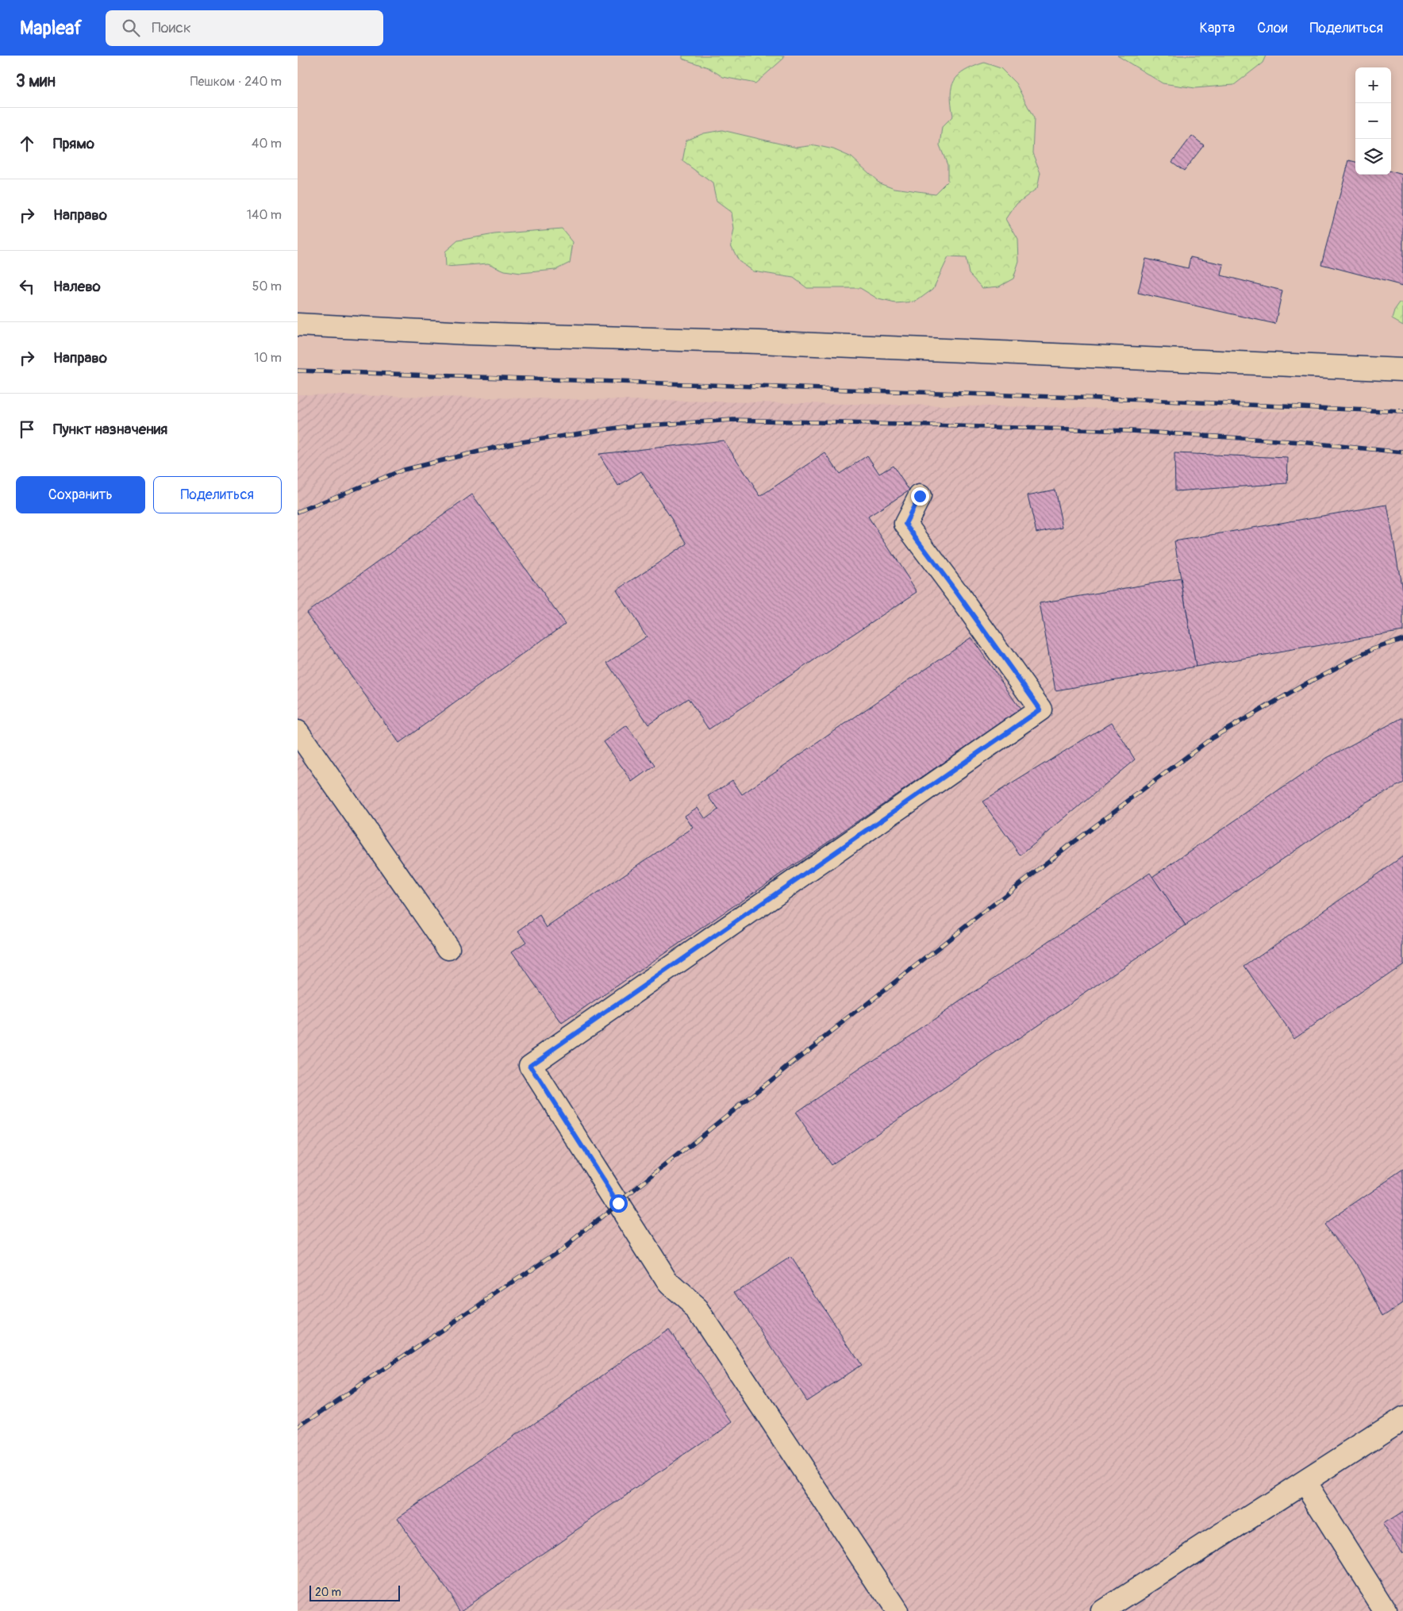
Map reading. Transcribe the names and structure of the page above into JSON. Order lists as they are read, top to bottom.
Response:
{
  "scale_bar": "20 m",
  "page": {
    "header": "Mapleaf",
    "search": "Поиск",
    "nav": ["Карта", "Слои", "Поделиться"],
    "heading": ["3 мин", "Пешком · 240 m"],
    "map_buttons": ["+", "−"],
    "list": [
      ["Прямо", "40 m"],
      ["Направо", "140 m"],
      ["Налево", "50 m"],
      ["Направо", "10 m"],
      "Пункт назначения"
    ],
    "buttons": ["Сохранить", "Поделиться"],
    "scale": "20 m"
  }
}
